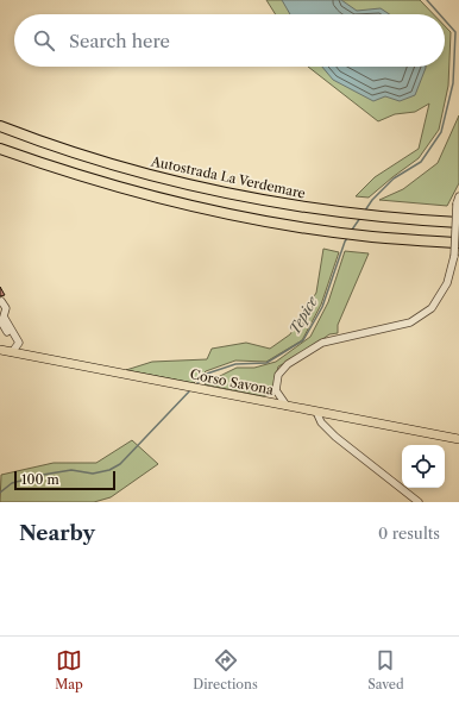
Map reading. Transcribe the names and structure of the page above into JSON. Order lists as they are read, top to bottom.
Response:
{
  "streets": {
    "highway": ["Autostrada La Verdemare"],
    "main road": ["Corso Savona"]
  },
  "water": ["Tepice"],
  "scale_bar": "100 m",
  "page": {
    "search": "Search here",
    "scale": "100 m",
    "heading": ["Nearby", "0 results"],
    "nav": ["Map", "Directions", "Saved"]
  }
}
